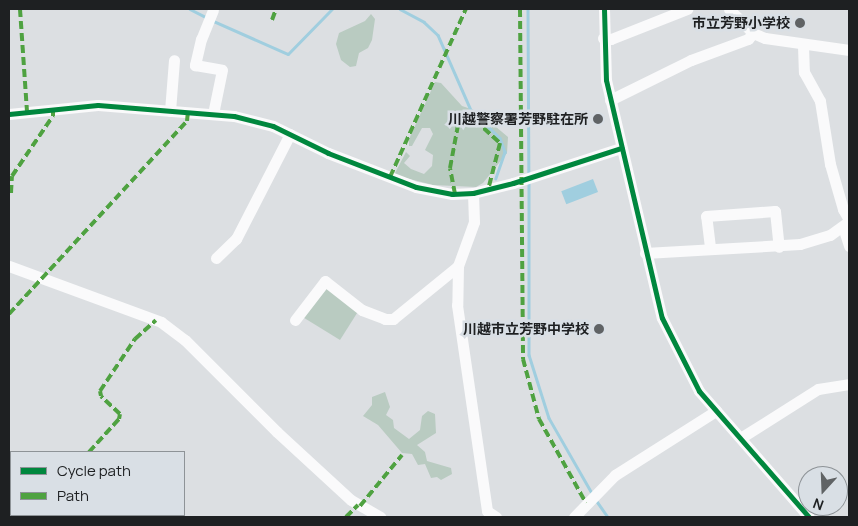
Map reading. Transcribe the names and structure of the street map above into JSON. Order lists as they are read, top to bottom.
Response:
{
  "places": ["市立芳野小学校", "川越警察署芳野駐在所", "川越市立芳野中学校"],
  "legend": ["Cycle path", "Path"],
  "north": "bottom"
}
